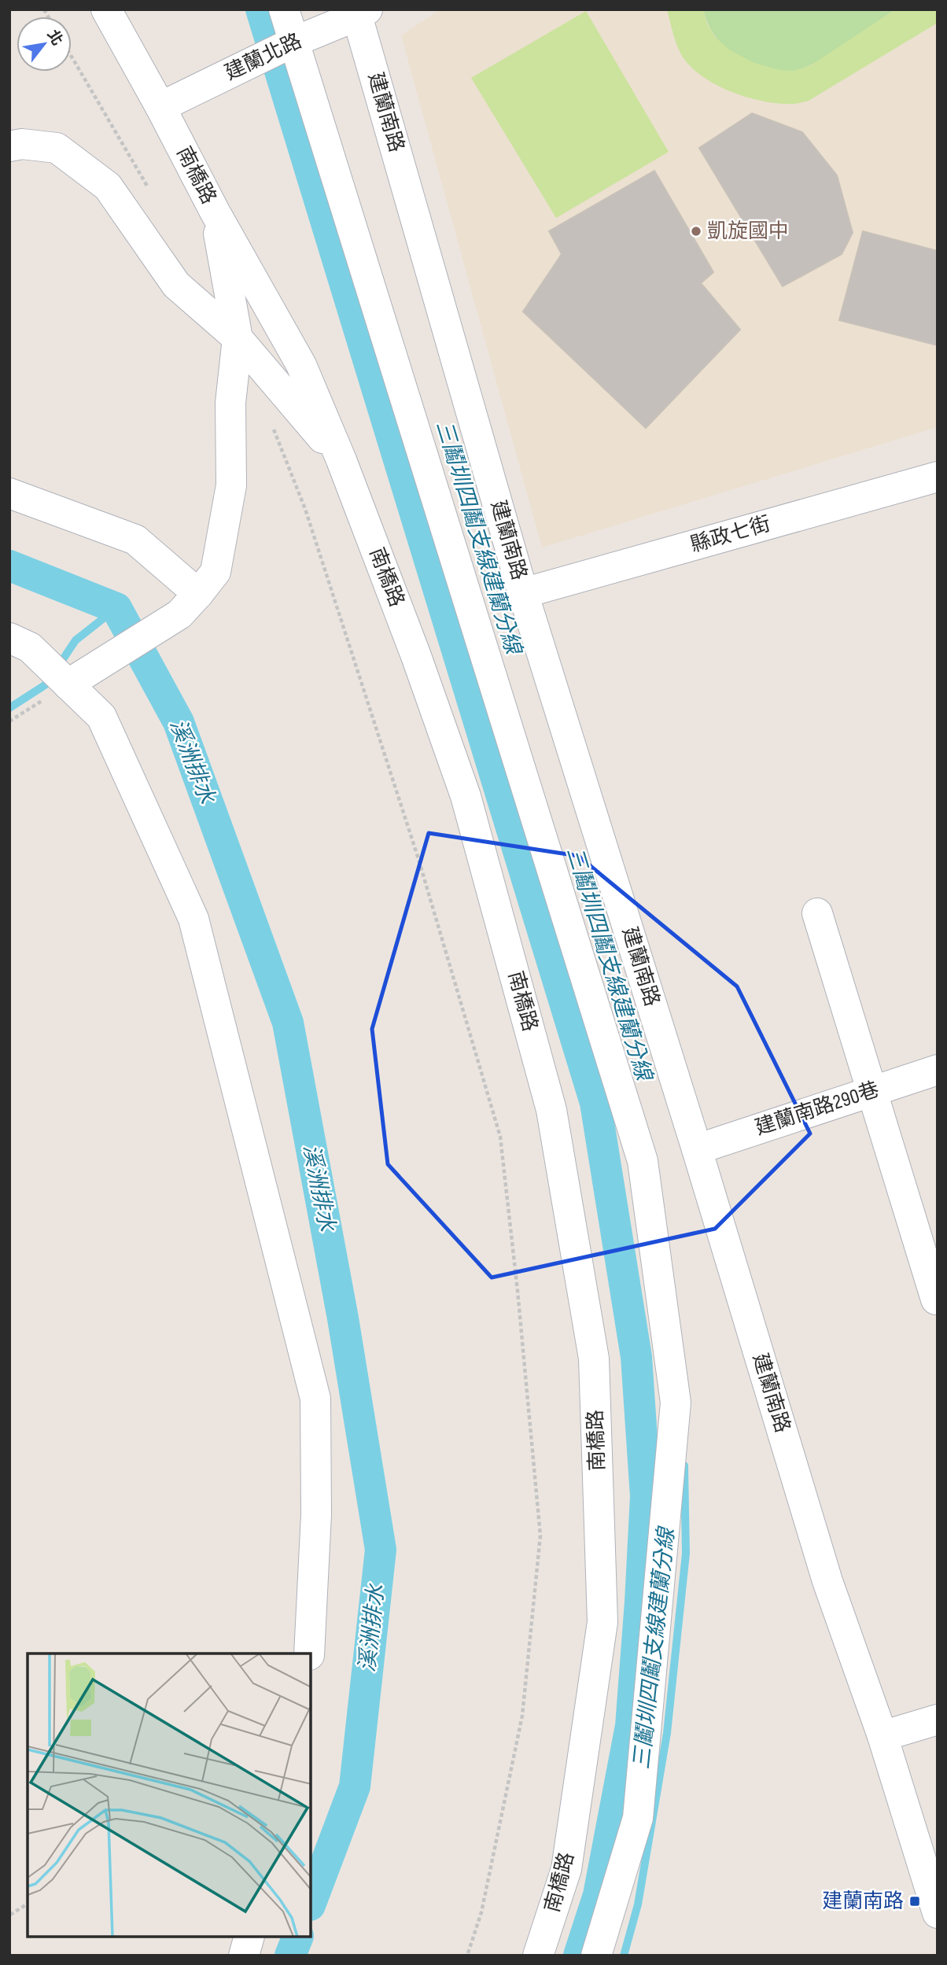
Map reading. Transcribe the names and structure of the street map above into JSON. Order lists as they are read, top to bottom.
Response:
{
  "streets": {
    "street": [
      "建蘭北路",
      "建蘭南路",
      "南橋路",
      "縣政七街",
      "建蘭南路290巷"
    ]
  },
  "crossings": [
    ["建蘭北路", "建蘭南路"],
    ["建蘭北路", "南橋路"],
    ["建蘭南路", "縣政七街"],
    ["建蘭南路", "建蘭南路290巷"]
  ],
  "water": ["三鬮圳四鬮支線建蘭分線", "溪洲排水"],
  "places": {
    "other": ["凱旋國中"],
    "transit": ["建蘭南路"]
  },
  "north": "top right"
}
